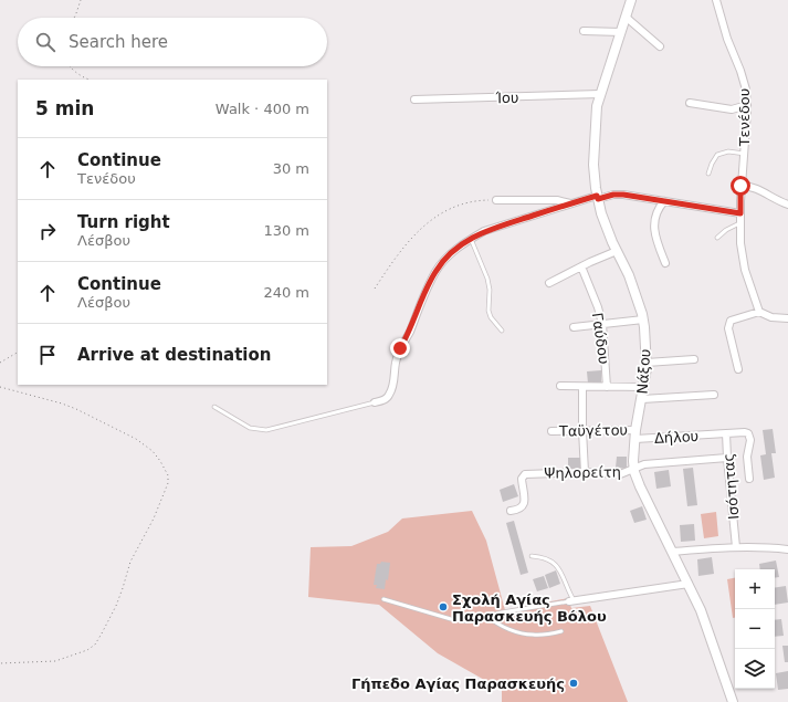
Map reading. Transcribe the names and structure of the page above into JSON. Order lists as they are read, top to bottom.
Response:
{
  "streets": {
    "street": [
      "Ίου",
      "Τενέδου",
      "Γαύδου",
      "Νάξου",
      "Ταϋγέτου",
      "Δήλου",
      "Ψηλορείτη",
      "Ισότητας"
    ]
  },
  "crossings": [
    ["Ίου", "Νάξου"],
    ["Νάξου", "Ταϋγέτου"],
    ["Νάξου", "Δήλου"],
    ["Νάξου", "Ψηλορείτη"],
    ["Ταϋγέτου", "Δήλου"],
    ["Δήλου", "Ισότητας"],
    ["Ψηλορείτη", "Ισότητας"]
  ],
  "places": ["Σχολή Αγίας Παρασκευής Βόλου", "Γήπεδο Αγίας Παρασκευής"],
  "page": {
    "search": "Search here",
    "heading": ["5 min", "Walk · 400 m"],
    "list": [
      ["Continue", "Τενέδου", "30 m"],
      ["Turn right", "Λέσβου", "130 m"],
      ["Continue", "Λέσβου", "240 m"],
      "Arrive at destination"
    ],
    "map_buttons": ["+", "−"]
  }
}
